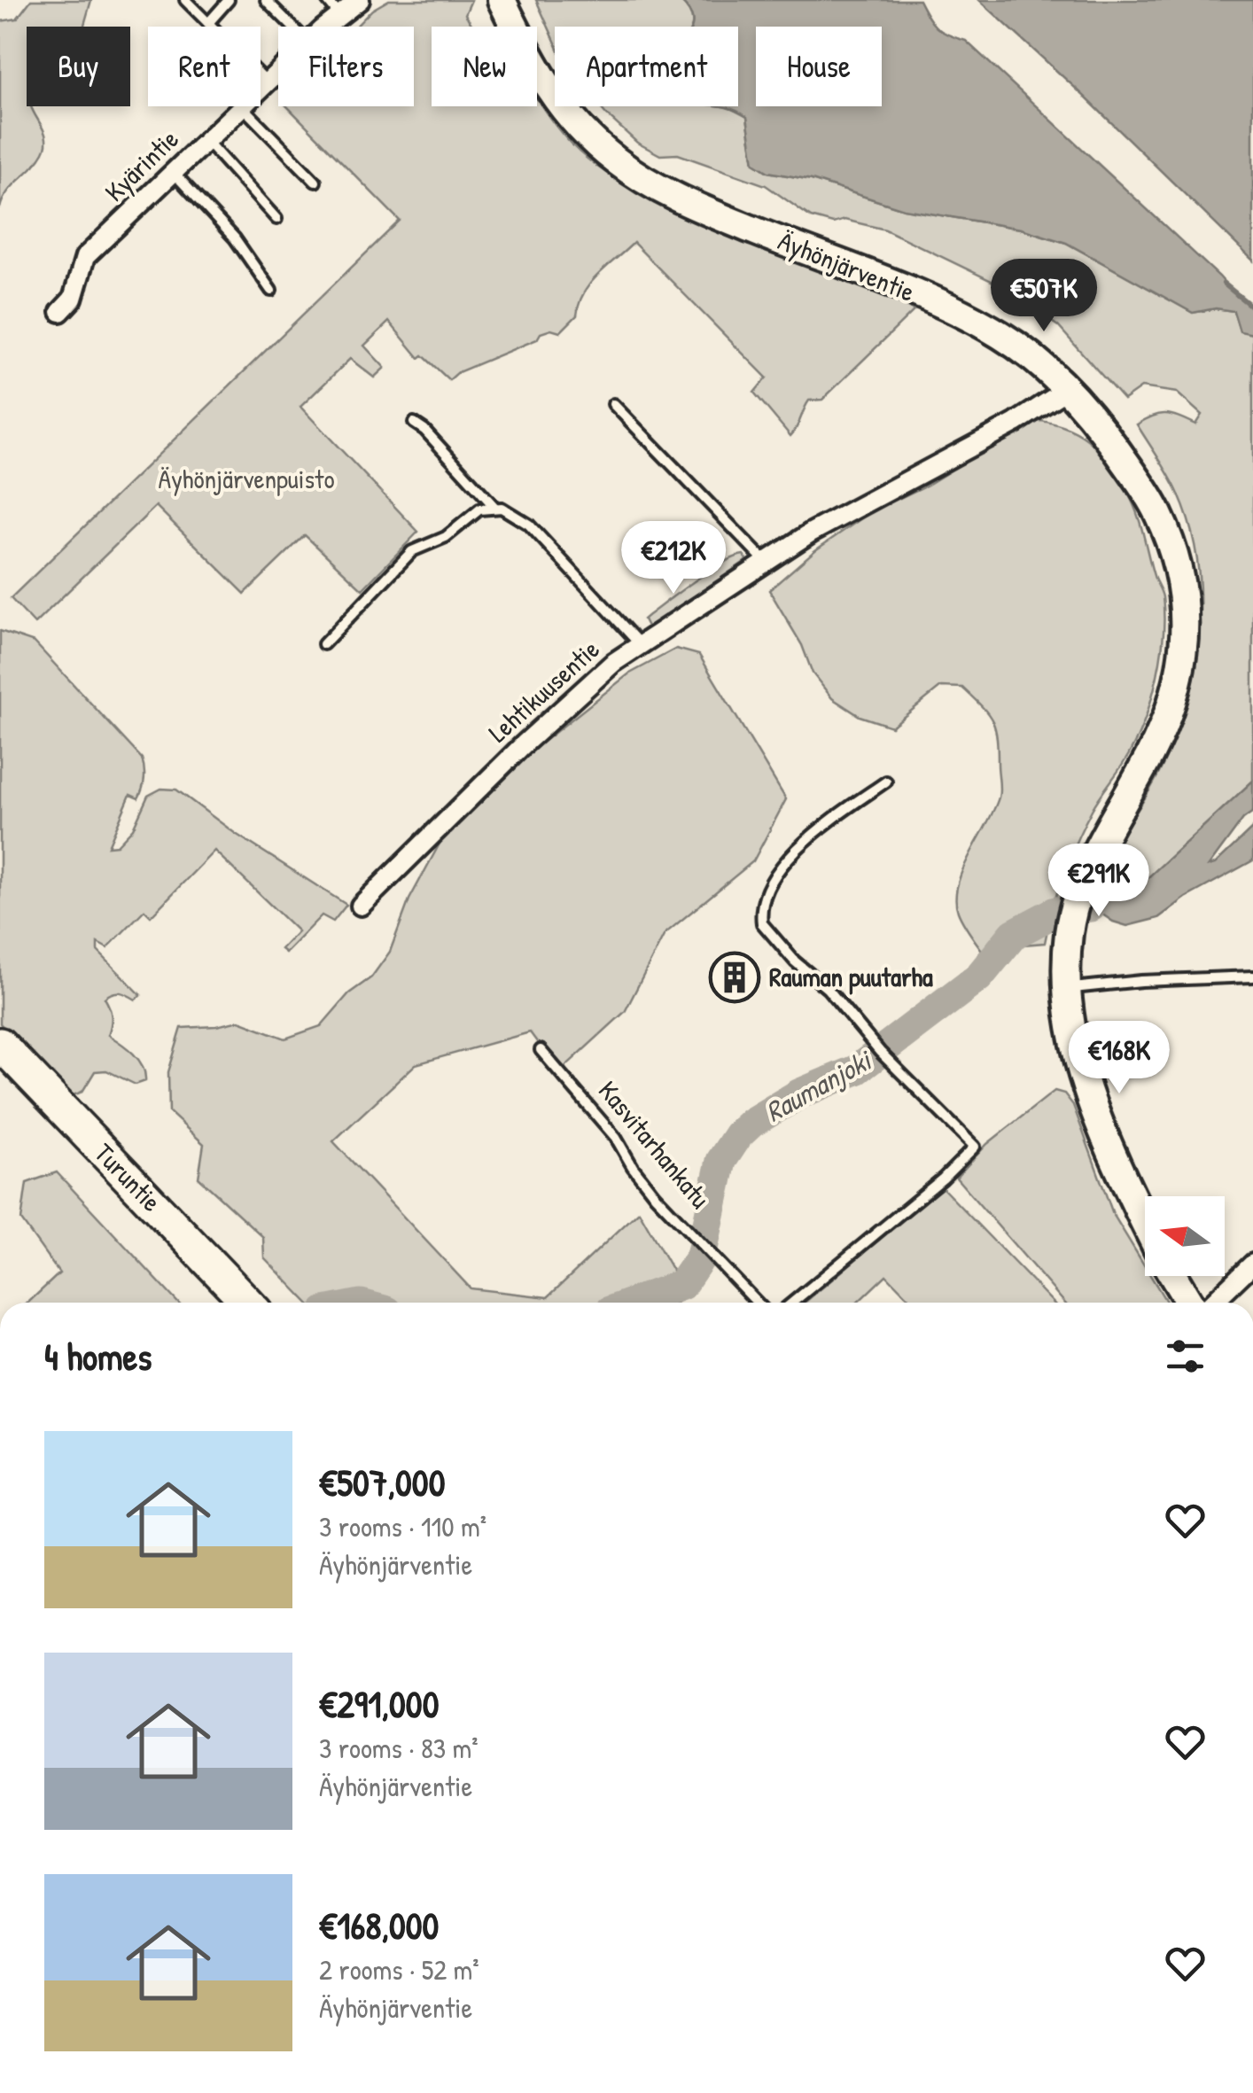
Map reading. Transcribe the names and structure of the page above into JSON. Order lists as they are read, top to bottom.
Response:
{
  "streets": {
    "highway": ["Turuntie"],
    "main road": ["Äyhönjärventie"],
    "street": ["Kyärintie", "Lehtikuusentie"],
    "lane": ["Kasvitarhankatu"]
  },
  "crossings": [
    ["Äyhönjärventie", "Lehtikuusentie"]
  ],
  "water": ["Raumanjoki"],
  "parks": ["Äyhönjärvenpuisto"],
  "places": {
    "building": ["Rauman puutarha"]
  },
  "north": "left",
  "page": {
    "chip": [
      "Buy",
      "Rent",
      "Filters",
      "New",
      "Apartment",
      "House"
    ],
    "price": [
      "€507K",
      "€212K",
      "€291K",
      "€168K"
    ],
    "heading": "4 homes",
    "list": [
      {
        "name": "€507,000",
        "note": "3 rooms · 110 m² · Äyhönjärventie"
      },
      {
        "name": "€291,000",
        "note": "3 rooms · 83 m² · Äyhönjärventie"
      },
      {
        "name": "€168,000",
        "note": "2 rooms · 52 m² · Äyhönjärventie"
      }
    ]
  }
}
